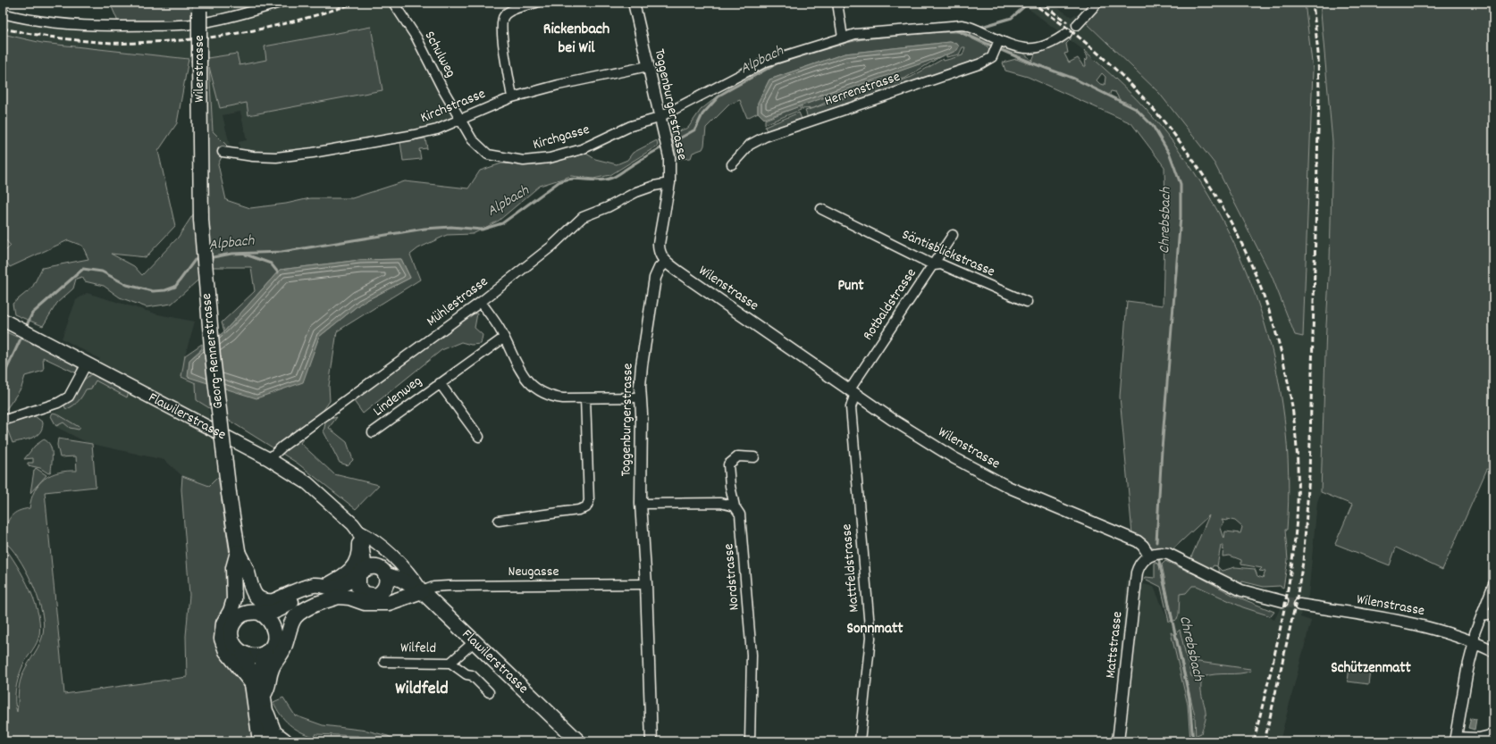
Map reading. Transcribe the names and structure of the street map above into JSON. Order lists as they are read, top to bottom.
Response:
{
  "streets": {
    "main road": ["Wilerstrasse", "Georg-Rennerstrasse", "Flawilerstrasse"],
    "street": [
      "Schulweg",
      "Herrenstrasse",
      "Toggenburgerstrasse",
      "Kirchstrasse",
      "Kirchgasse",
      "Säntisblickstrasse",
      "Wilenstrasse",
      "Mühlestrasse",
      "Rotbaldstrasse",
      "Lindenweg",
      "Mattfeldstrasse",
      "Neugasse",
      "Nordstrasse",
      "Mattstrasse",
      "Wilfeld"
    ]
  },
  "crossings": [
    ["Schulweg", "Kirchstrasse"],
    ["Schulweg", "Kirchgasse"],
    ["Wilerstrasse", "Georg-Rennerstrasse"],
    ["Herrenstrasse", "Kirchgasse"],
    ["Toggenburgerstrasse", "Kirchstrasse"],
    ["Toggenburgerstrasse", "Kirchgasse"],
    ["Toggenburgerstrasse", "Wilenstrasse"],
    ["Toggenburgerstrasse", "Mühlestrasse"],
    ["Toggenburgerstrasse", "Neugasse"],
    ["Kirchstrasse", "Kirchgasse"],
    ["Säntisblickstrasse", "Rotbaldstrasse"],
    ["Wilenstrasse", "Rotbaldstrasse"],
    ["Wilenstrasse", "Mattfeldstrasse"],
    ["Wilenstrasse", "Mattstrasse"],
    ["Mühlestrasse", "Flawilerstrasse"],
    ["Rotbaldstrasse", "Mattfeldstrasse"],
    ["Flawilerstrasse", "Neugasse"],
    ["Flawilerstrasse", "Wilfeld"]
  ],
  "districts": [
    "Rickenbach bei Wil",
    "Punt",
    "Sonnmatt",
    "Schützenmatt",
    "Wildfeld"
  ],
  "water": ["Alpbach", "Chrebsbach"]
}
